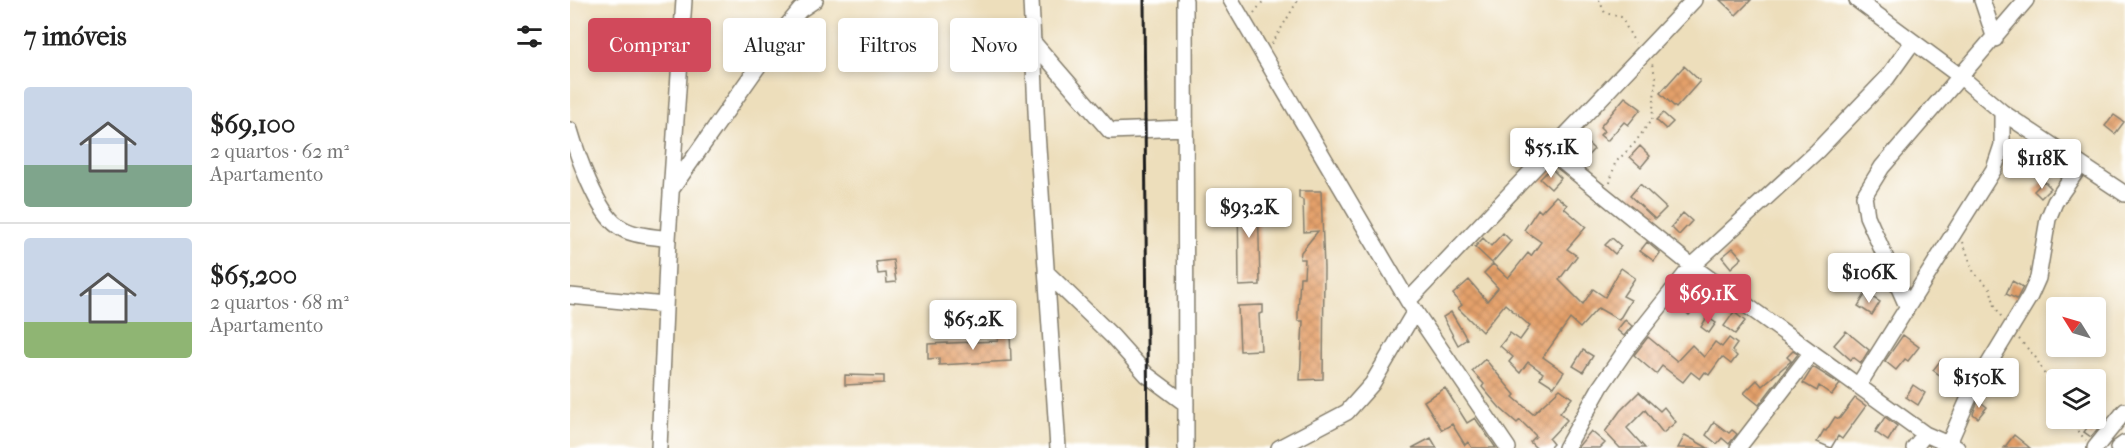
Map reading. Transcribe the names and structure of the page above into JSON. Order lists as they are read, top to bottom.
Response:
{
  "north": "top left",
  "page": {
    "heading": "7 imóveis",
    "chip": [
      "Comprar",
      "Alugar",
      "Filtros",
      "Novo"
    ],
    "list": [
      {
        "name": "$69,100",
        "note": "2 quartos · 62 m² · Apartamento"
      },
      {
        "name": "$65,200",
        "note": "2 quartos · 68 m² · Apartamento"
      }
    ],
    "price": [
      "$55.1K",
      "$118K",
      "$93.2K",
      "$106K",
      "$69.1K",
      "$65.2K",
      "$150K"
    ]
  }
}
